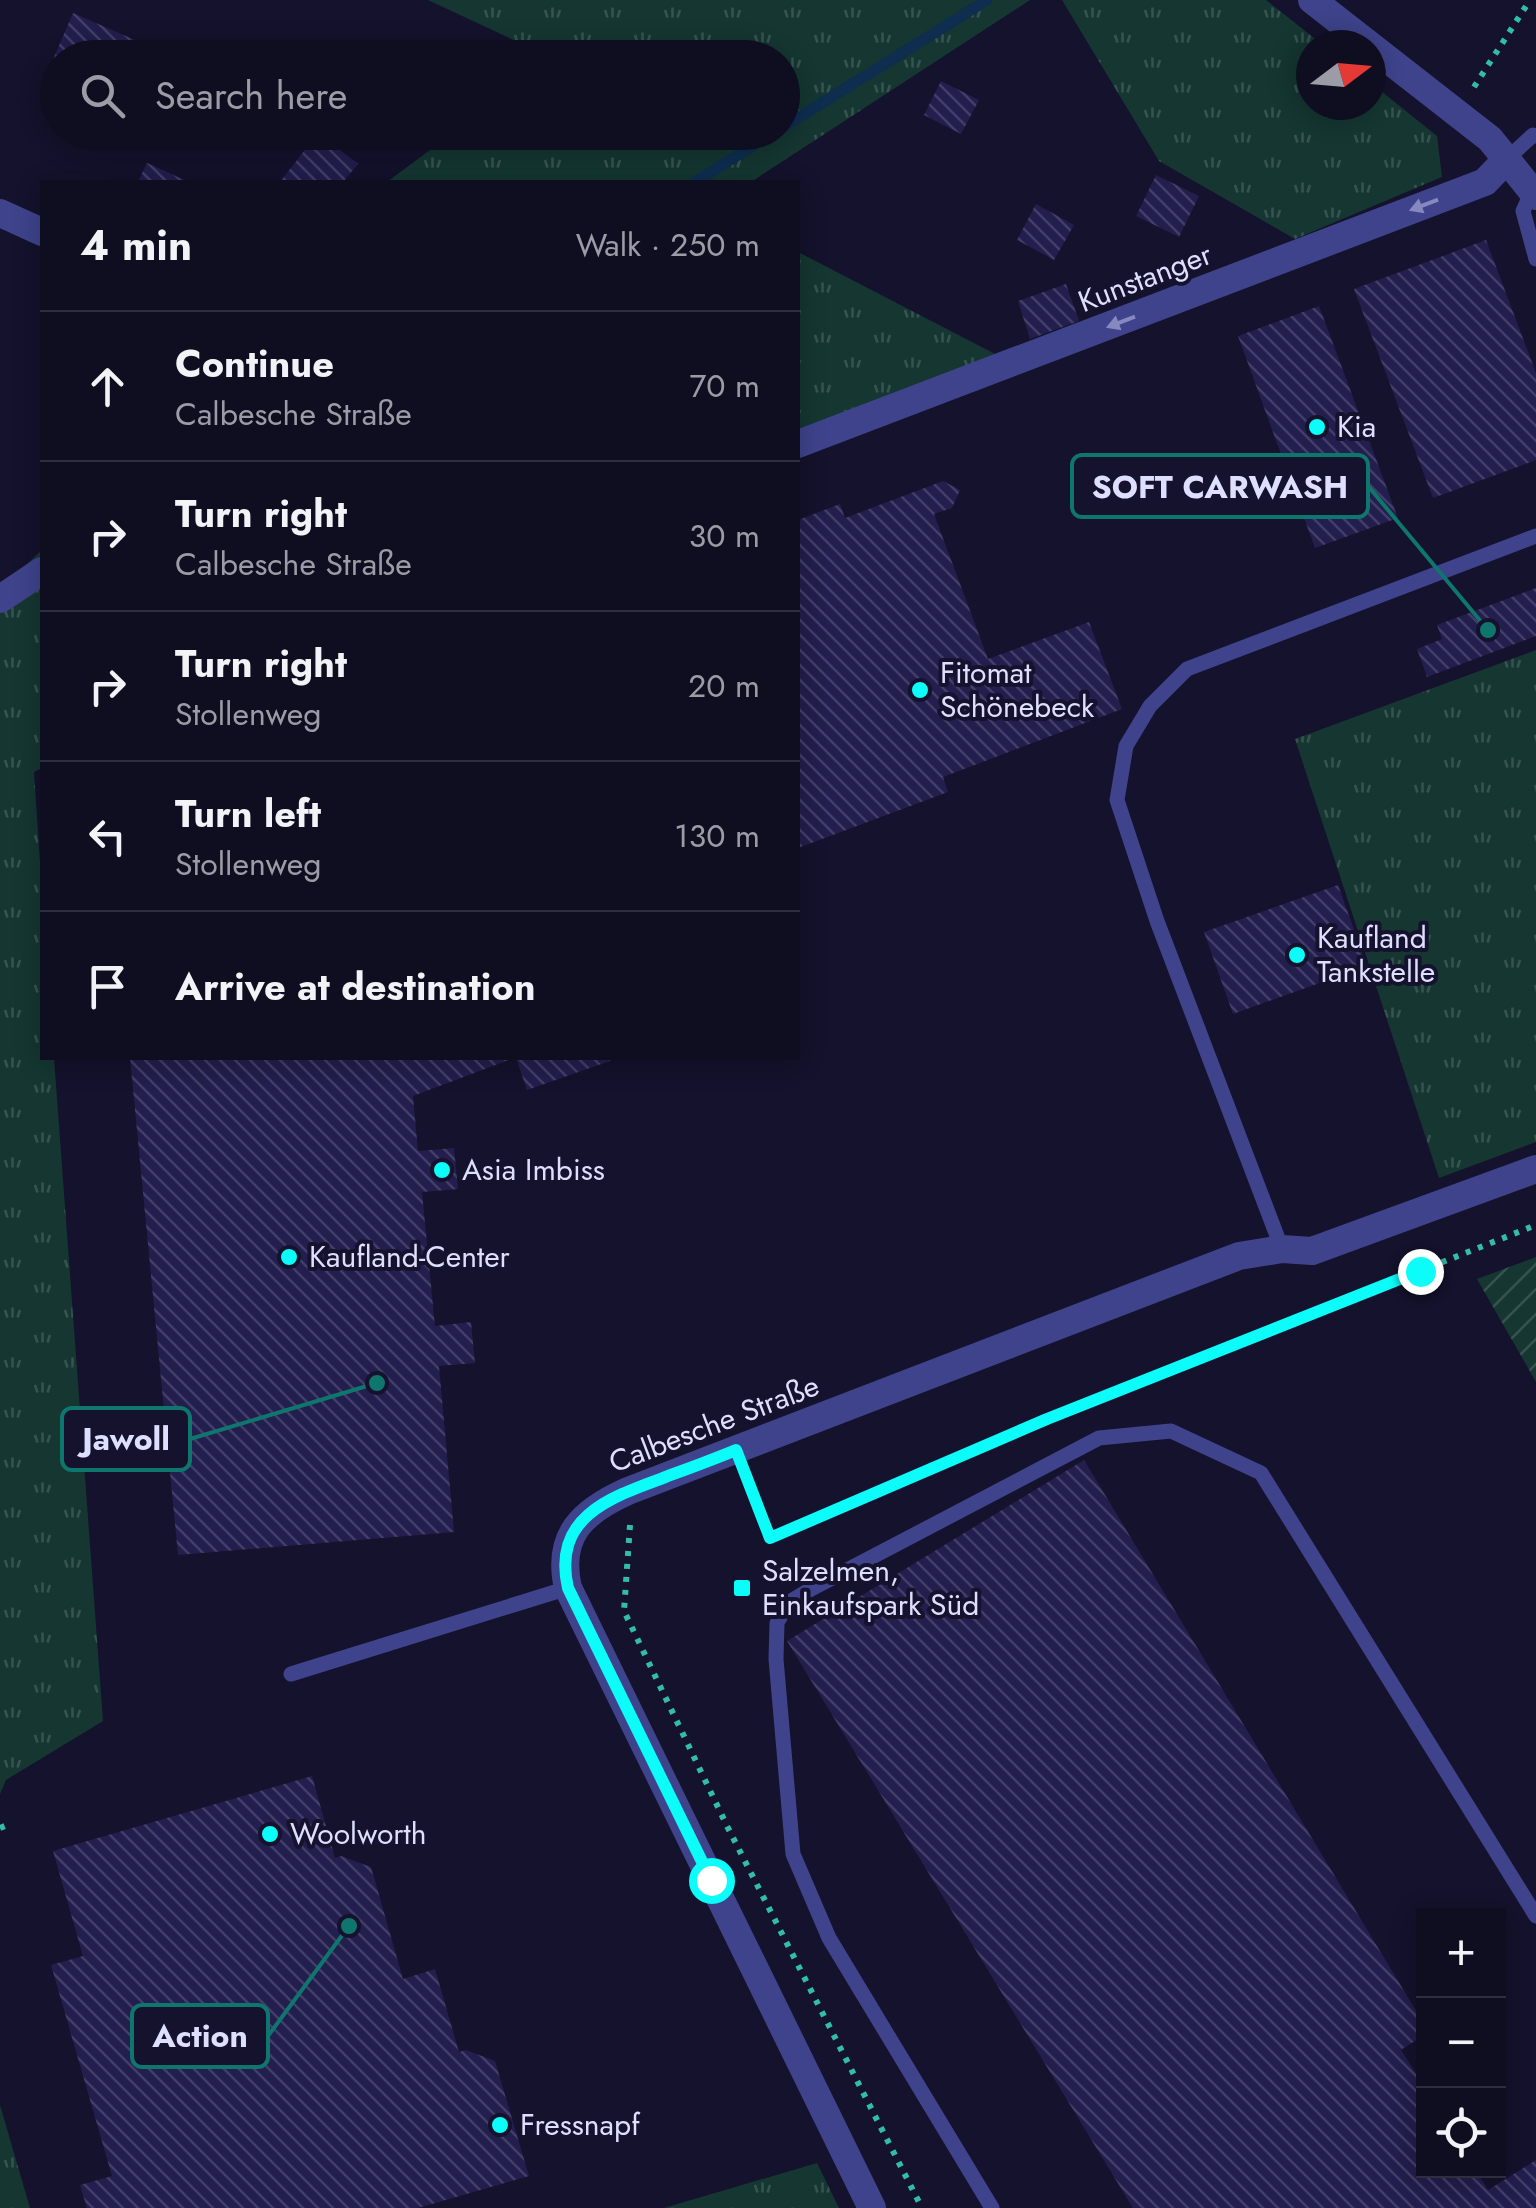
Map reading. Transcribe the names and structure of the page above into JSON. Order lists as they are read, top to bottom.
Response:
{
  "streets": {
    "street": ["Kunstanger", "Calbesche Straße"]
  },
  "one_way": ["Kunstanger"],
  "places": {
    "other": [
      "Kia",
      "SOFT CARWASH",
      "Fitomat Schönebeck",
      "Kaufland Tankstelle",
      "Asia Imbiss",
      "Kaufland-Center",
      "Jawoll",
      "Woolworth",
      "Action",
      "Fressnapf"
    ],
    "transit": ["Salzelmen, Einkaufspark Süd"]
  },
  "north": "right",
  "page": {
    "search": "Search here",
    "heading": ["4 min", "Walk · 250 m"],
    "list": [
      ["Continue", "Calbesche Straße", "70 m"],
      ["Turn right", "Calbesche Straße", "30 m"],
      ["Turn right", "Stollenweg", "20 m"],
      ["Turn left", "Stollenweg", "130 m"],
      "Arrive at destination"
    ],
    "map_buttons": ["+", "−"]
  }
}
